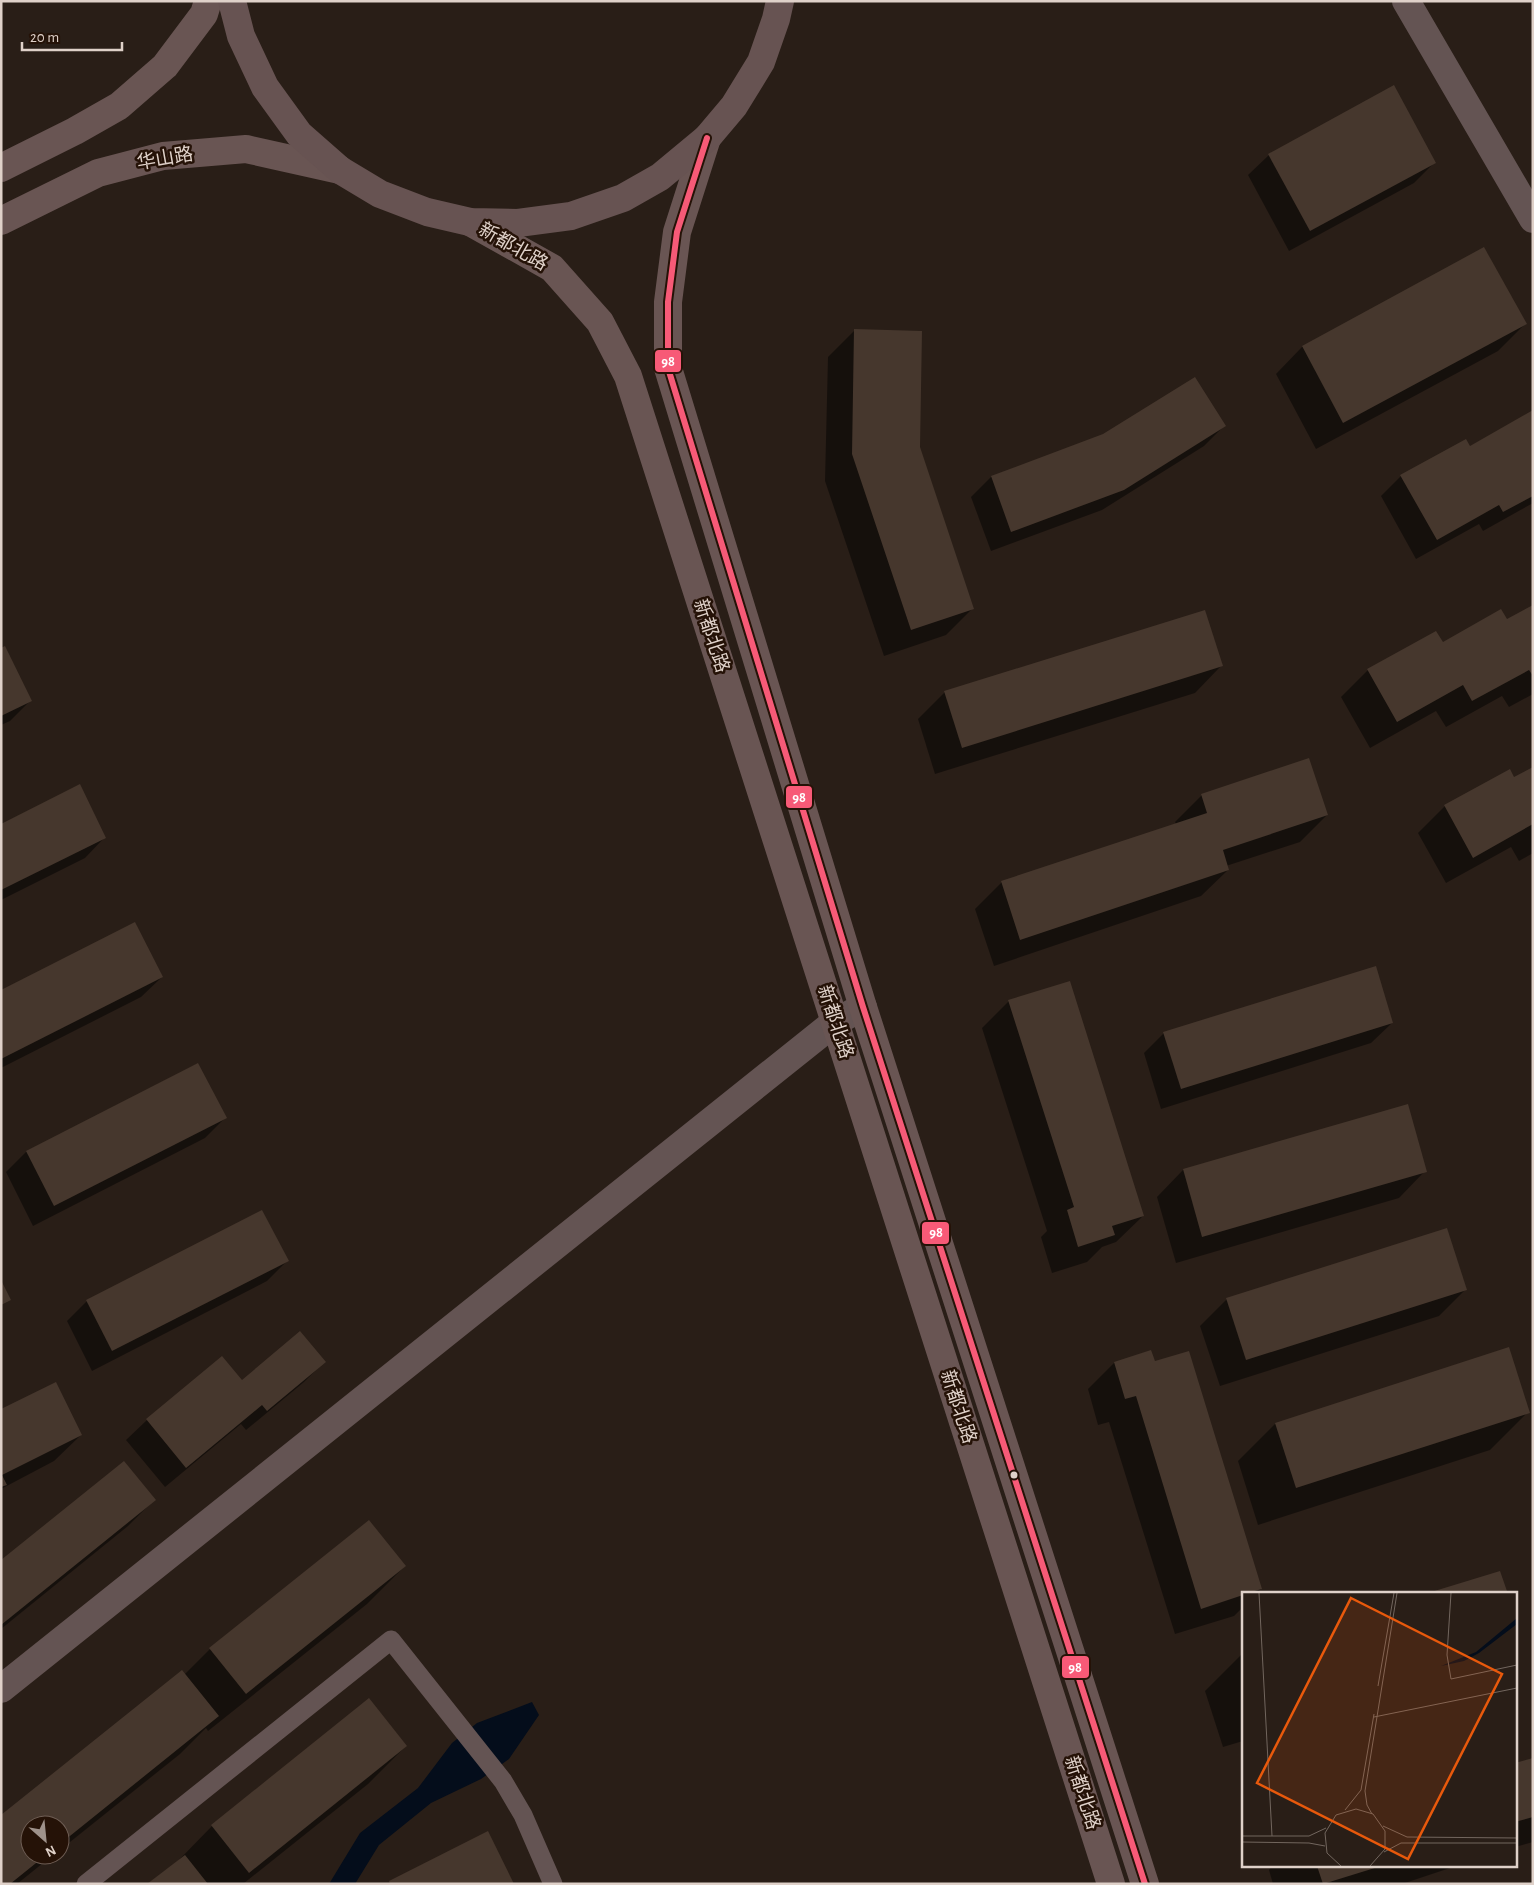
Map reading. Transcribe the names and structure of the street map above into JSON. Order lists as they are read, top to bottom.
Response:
{
  "streets": {
    "street": ["华山路", "新都北路"]
  },
  "lines": ["transit line 98"],
  "scale_bar": "20 m",
  "north": "bottom right"
}
